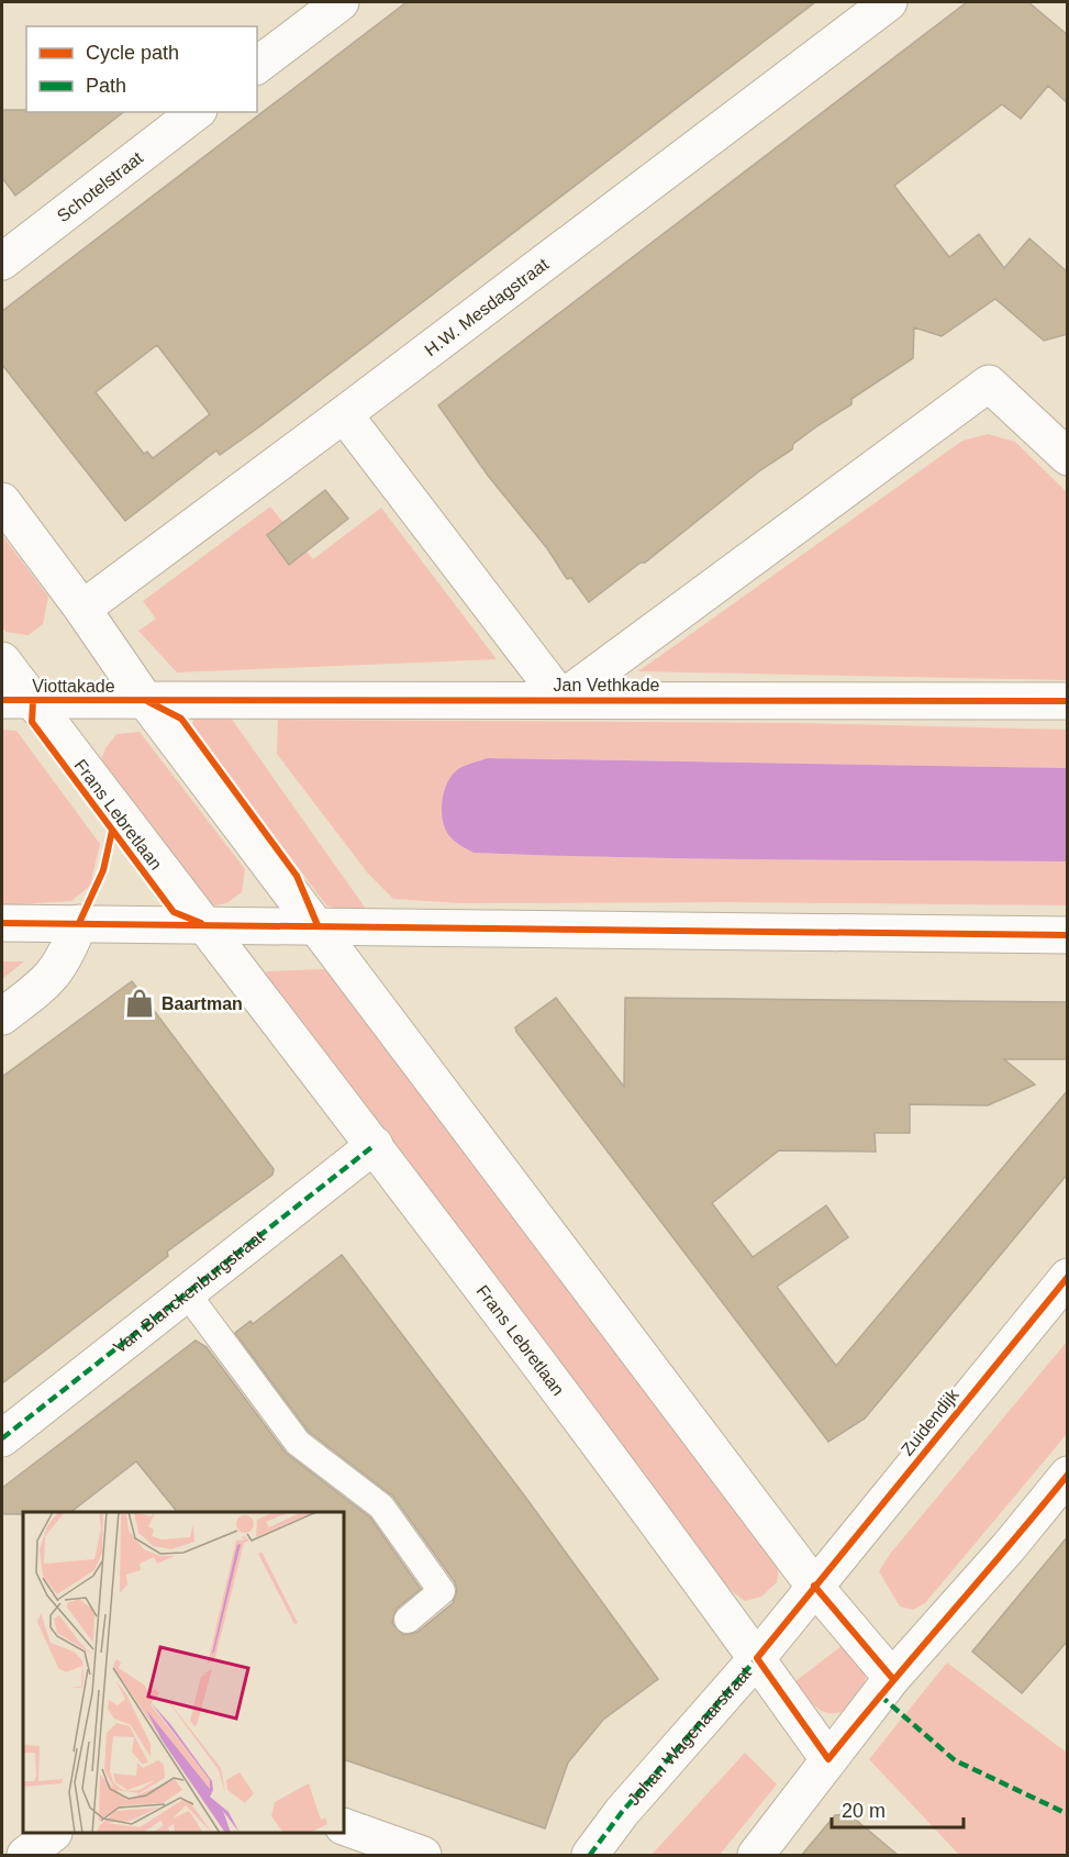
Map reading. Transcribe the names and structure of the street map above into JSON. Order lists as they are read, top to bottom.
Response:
{
  "streets": {
    "street": [
      "Schotelstraat",
      "H.W. Mesdagstraat",
      "Jan Vethkade",
      "Viottakade",
      "Frans Lebretlaan",
      "Van Blanckenburgstraat",
      "Zuidendijk",
      "Johan Wagenaarstraat"
    ]
  },
  "crossings": [
    ["H.W. Mesdagstraat", "Jan Vethkade"],
    ["Jan Vethkade", "Viottakade"],
    ["Viottakade", "Frans Lebretlaan"],
    ["Frans Lebretlaan", "Van Blanckenburgstraat"],
    ["Frans Lebretlaan", "Johan Wagenaarstraat"],
    ["Zuidendijk", "Johan Wagenaarstraat"]
  ],
  "places": {
    "shop": ["Baartman"]
  },
  "legend": ["Cycle path", "Path"],
  "scale_bar": "20 m"
}
